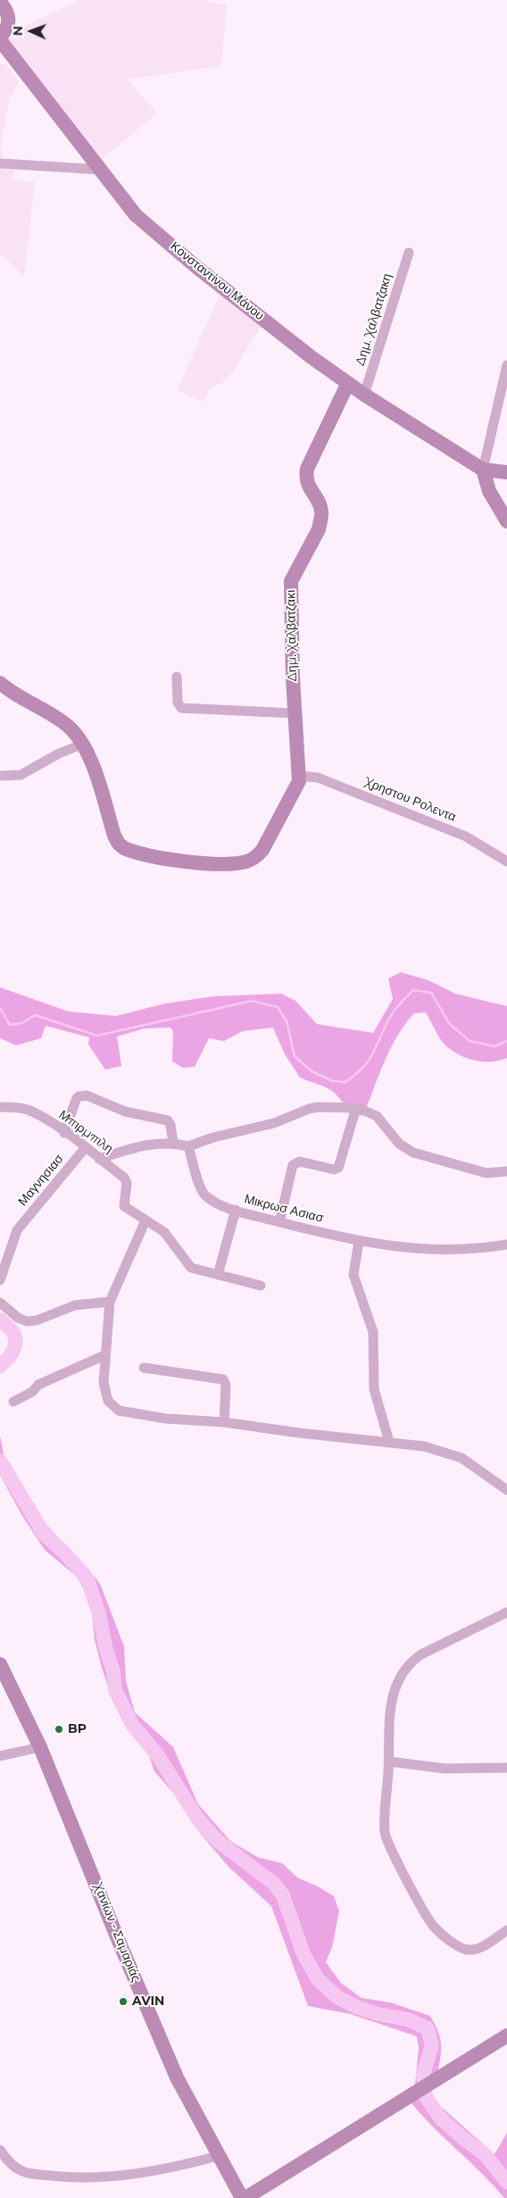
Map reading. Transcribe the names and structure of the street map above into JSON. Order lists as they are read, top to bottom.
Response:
{
  "streets": {
    "street": [
      "Κονσταντίνου Μάνου",
      "Δημ. Χαλβατζακη",
      "Δημ. Χαλβατζακι",
      "Χρηστου Ρολεντα",
      "Μπιρμπιλη",
      "Μαγνησιασ",
      "Μικρωσ Ασιασ",
      "Χανίων - Σαμαριάς"
    ]
  },
  "crossings": [
    ["Κονσταντίνου Μάνου", "Δημ. Χαλβατζακη"],
    ["Κονσταντίνου Μάνου", "Δημ. Χαλβατζακι"],
    ["Δημ. Χαλβατζακι", "Χρηστου Ρολεντα"],
    ["Μπιρμπιλη", "Μαγνησιασ"]
  ],
  "places": ["BP", "AVIN"],
  "north": "left"
}
